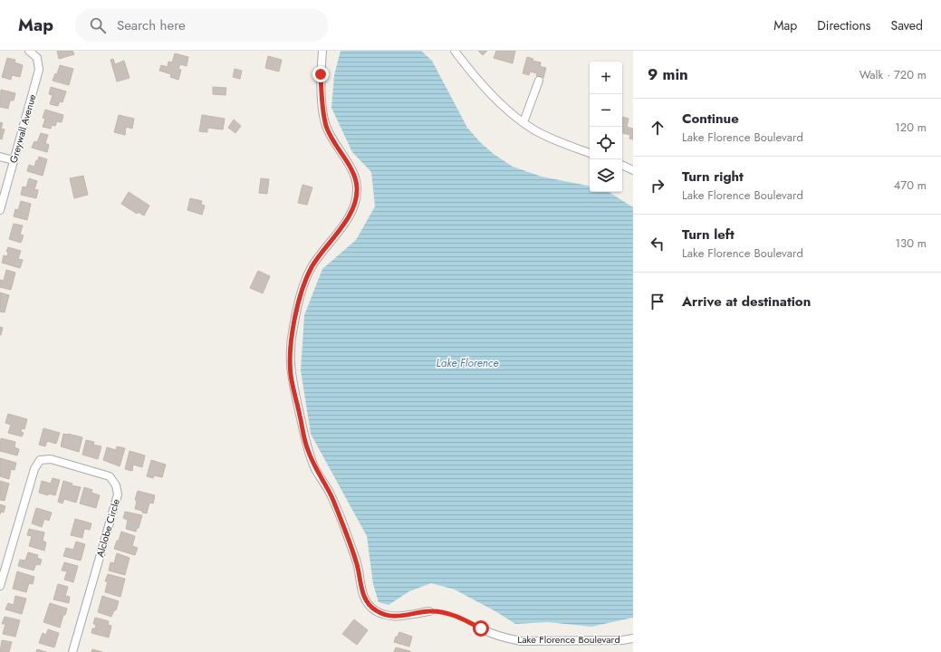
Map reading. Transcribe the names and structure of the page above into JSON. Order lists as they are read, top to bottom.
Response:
{
  "streets": {
    "street": ["Greywall Avenue", "Alclobe Circle", "Lake Florence Boulevard"]
  },
  "water": ["Lake Florence"],
  "page": {
    "header": "Map",
    "search": "Search here",
    "nav": ["Map", "Directions", "Saved"],
    "heading": ["9 min", "Walk · 720 m"],
    "map_buttons": ["+", "−"],
    "list": [
      ["Continue", "Lake Florence Boulevard", "120 m"],
      ["Turn right", "Lake Florence Boulevard", "470 m"],
      ["Turn left", "Lake Florence Boulevard", "130 m"],
      "Arrive at destination"
    ]
  }
}
